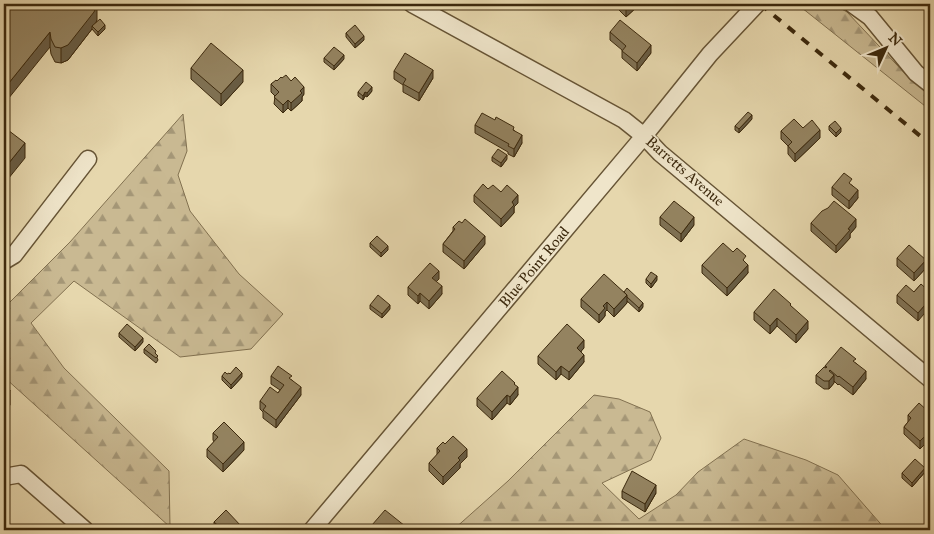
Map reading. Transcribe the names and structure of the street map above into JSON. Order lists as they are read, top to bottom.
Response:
{
  "streets": {
    "street": ["Barretts Avenue", "Blue Point Road"]
  },
  "crossings": [
    ["Barretts Avenue", "Blue Point Road"]
  ],
  "north": "top right"
}
